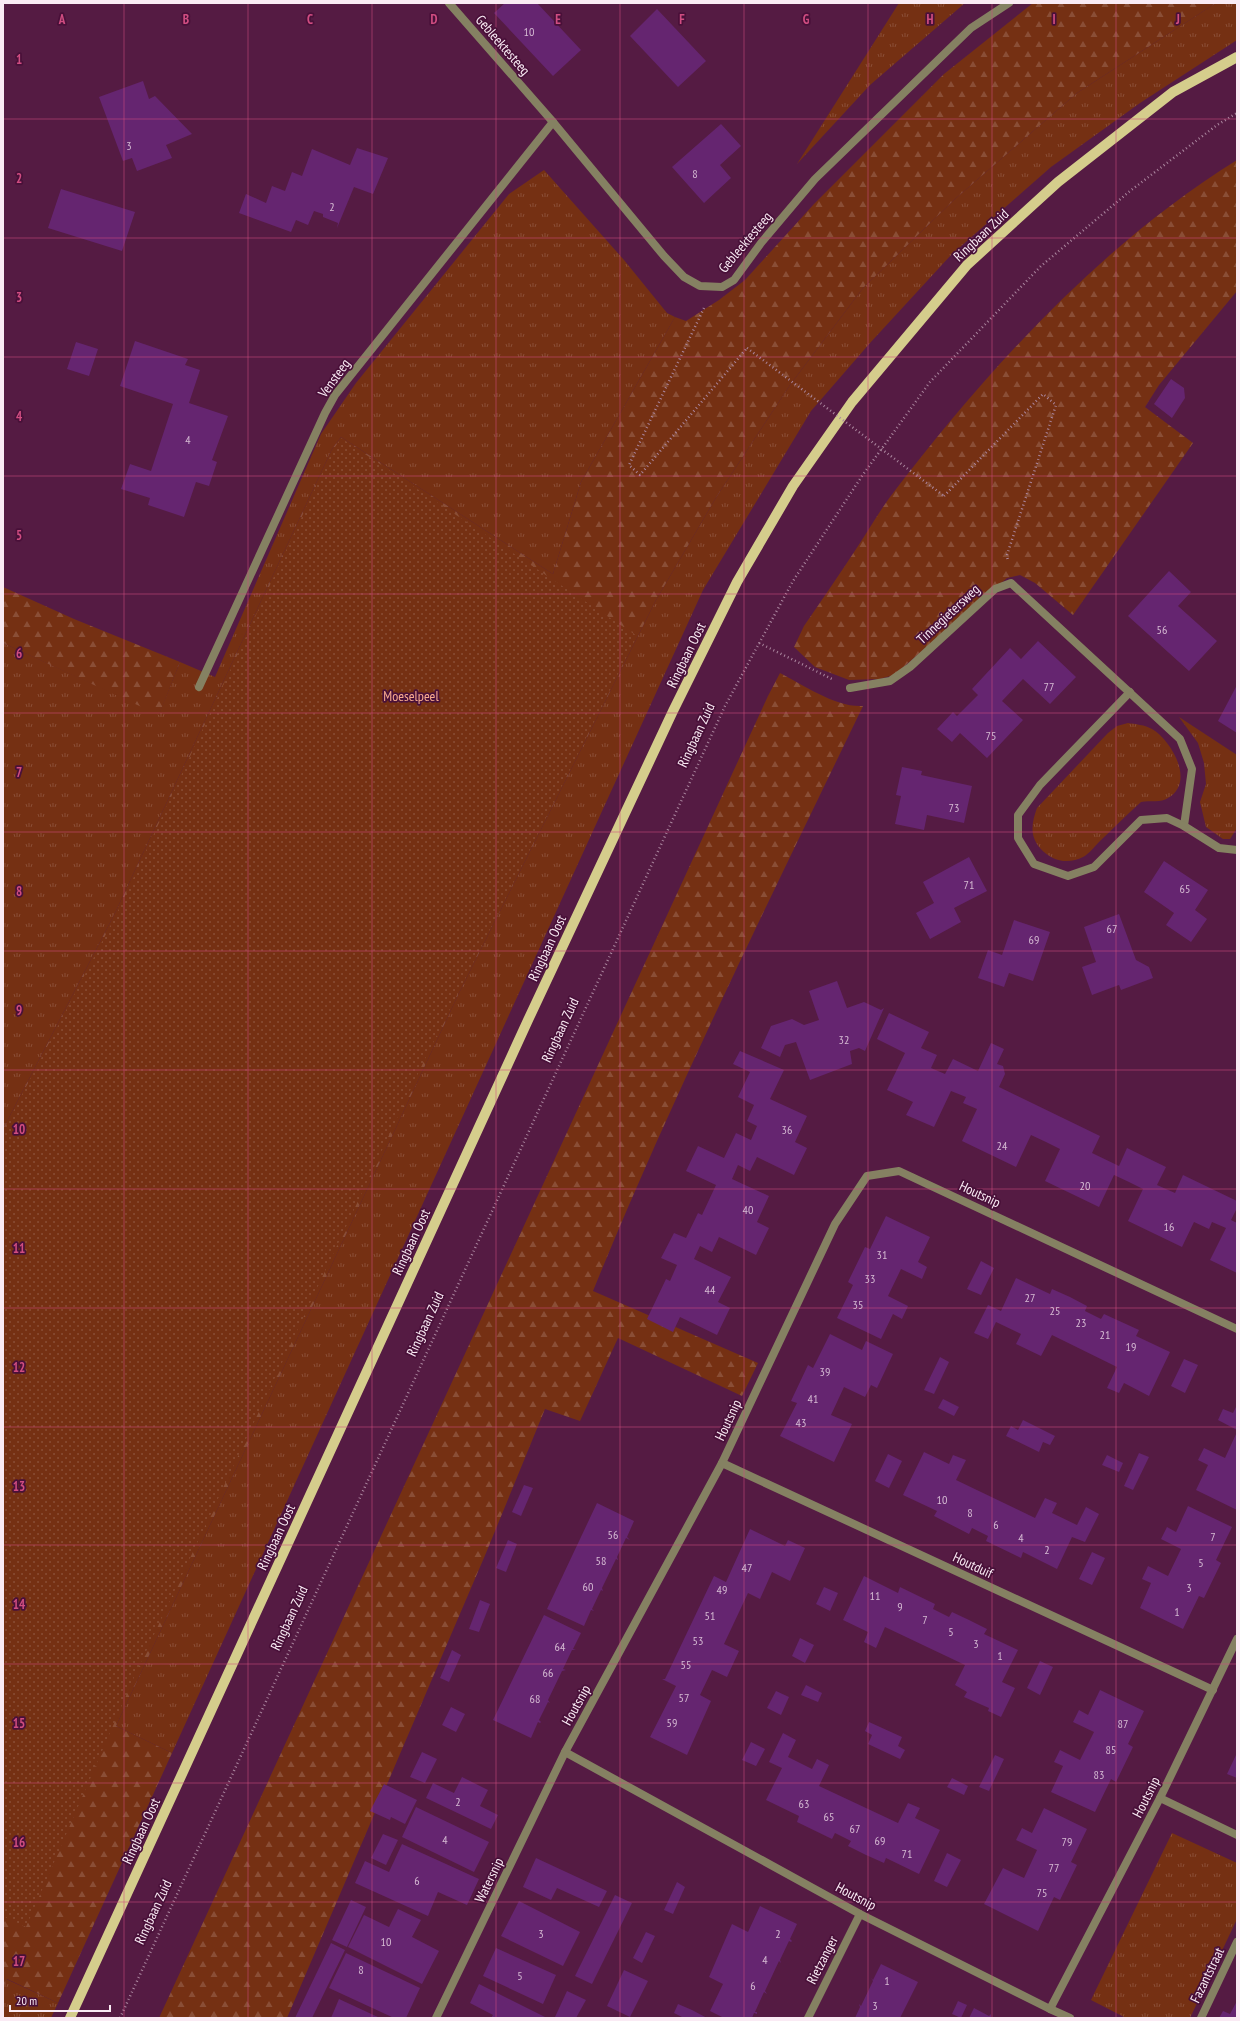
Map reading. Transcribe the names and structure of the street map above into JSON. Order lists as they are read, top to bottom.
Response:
{
  "streets": {
    "main road": ["Ringbaan Zuid", "Ringbaan Oost"],
    "street": [
      "Gebleektesteeg",
      "Vensteeg",
      "Tinnegietersweg",
      "Houtsnip",
      "Houtduif",
      "Watersnip",
      "Rietzanger",
      "Fazantstraat"
    ]
  },
  "crossings": [
    ["Gebleektesteeg", "Vensteeg"],
    ["Ringbaan Zuid", "Ringbaan Oost"],
    ["Houtsnip", "Houtduif"],
    ["Houtsnip", "Watersnip"],
    ["Houtsnip", "Rietzanger"]
  ],
  "parks": ["Moeselpeel"],
  "house_numbers": [
    "10",
    "3",
    "8",
    "2",
    "4",
    "56",
    "77",
    "75",
    "73",
    "71",
    "65",
    "67",
    "69",
    "32",
    "36",
    "24",
    "20",
    "40",
    "16",
    "31",
    "33",
    "44",
    "27",
    "35",
    "25",
    "23",
    "21",
    "19",
    "39",
    "41",
    "43",
    "10",
    "8",
    "6",
    "56",
    "7",
    "4",
    "2",
    "58",
    "5",
    "47",
    "60",
    "3",
    "49",
    "11",
    "9",
    "1",
    "51",
    "7",
    "5",
    "53",
    "3",
    "64",
    "1",
    "55",
    "66",
    "57",
    "68",
    "59",
    "87",
    "85",
    "83",
    "2",
    "63",
    "65",
    "67",
    "4",
    "69",
    "79",
    "71",
    "77",
    "6",
    "75",
    "3",
    "2",
    "10",
    "4",
    "8",
    "5",
    "1",
    "6",
    "3"
  ],
  "scale_bar": "20 m",
  "grid": {
    "columns": [
      "A",
      "B",
      "C",
      "D",
      "E",
      "F",
      "G",
      "H",
      "I",
      "J"
    ],
    "rows": [
      "1",
      "2",
      "3",
      "4",
      "5",
      "6",
      "7",
      "8",
      "9",
      "10",
      "11",
      "12",
      "13",
      "14",
      "15",
      "16",
      "17"
    ]
  }
}
